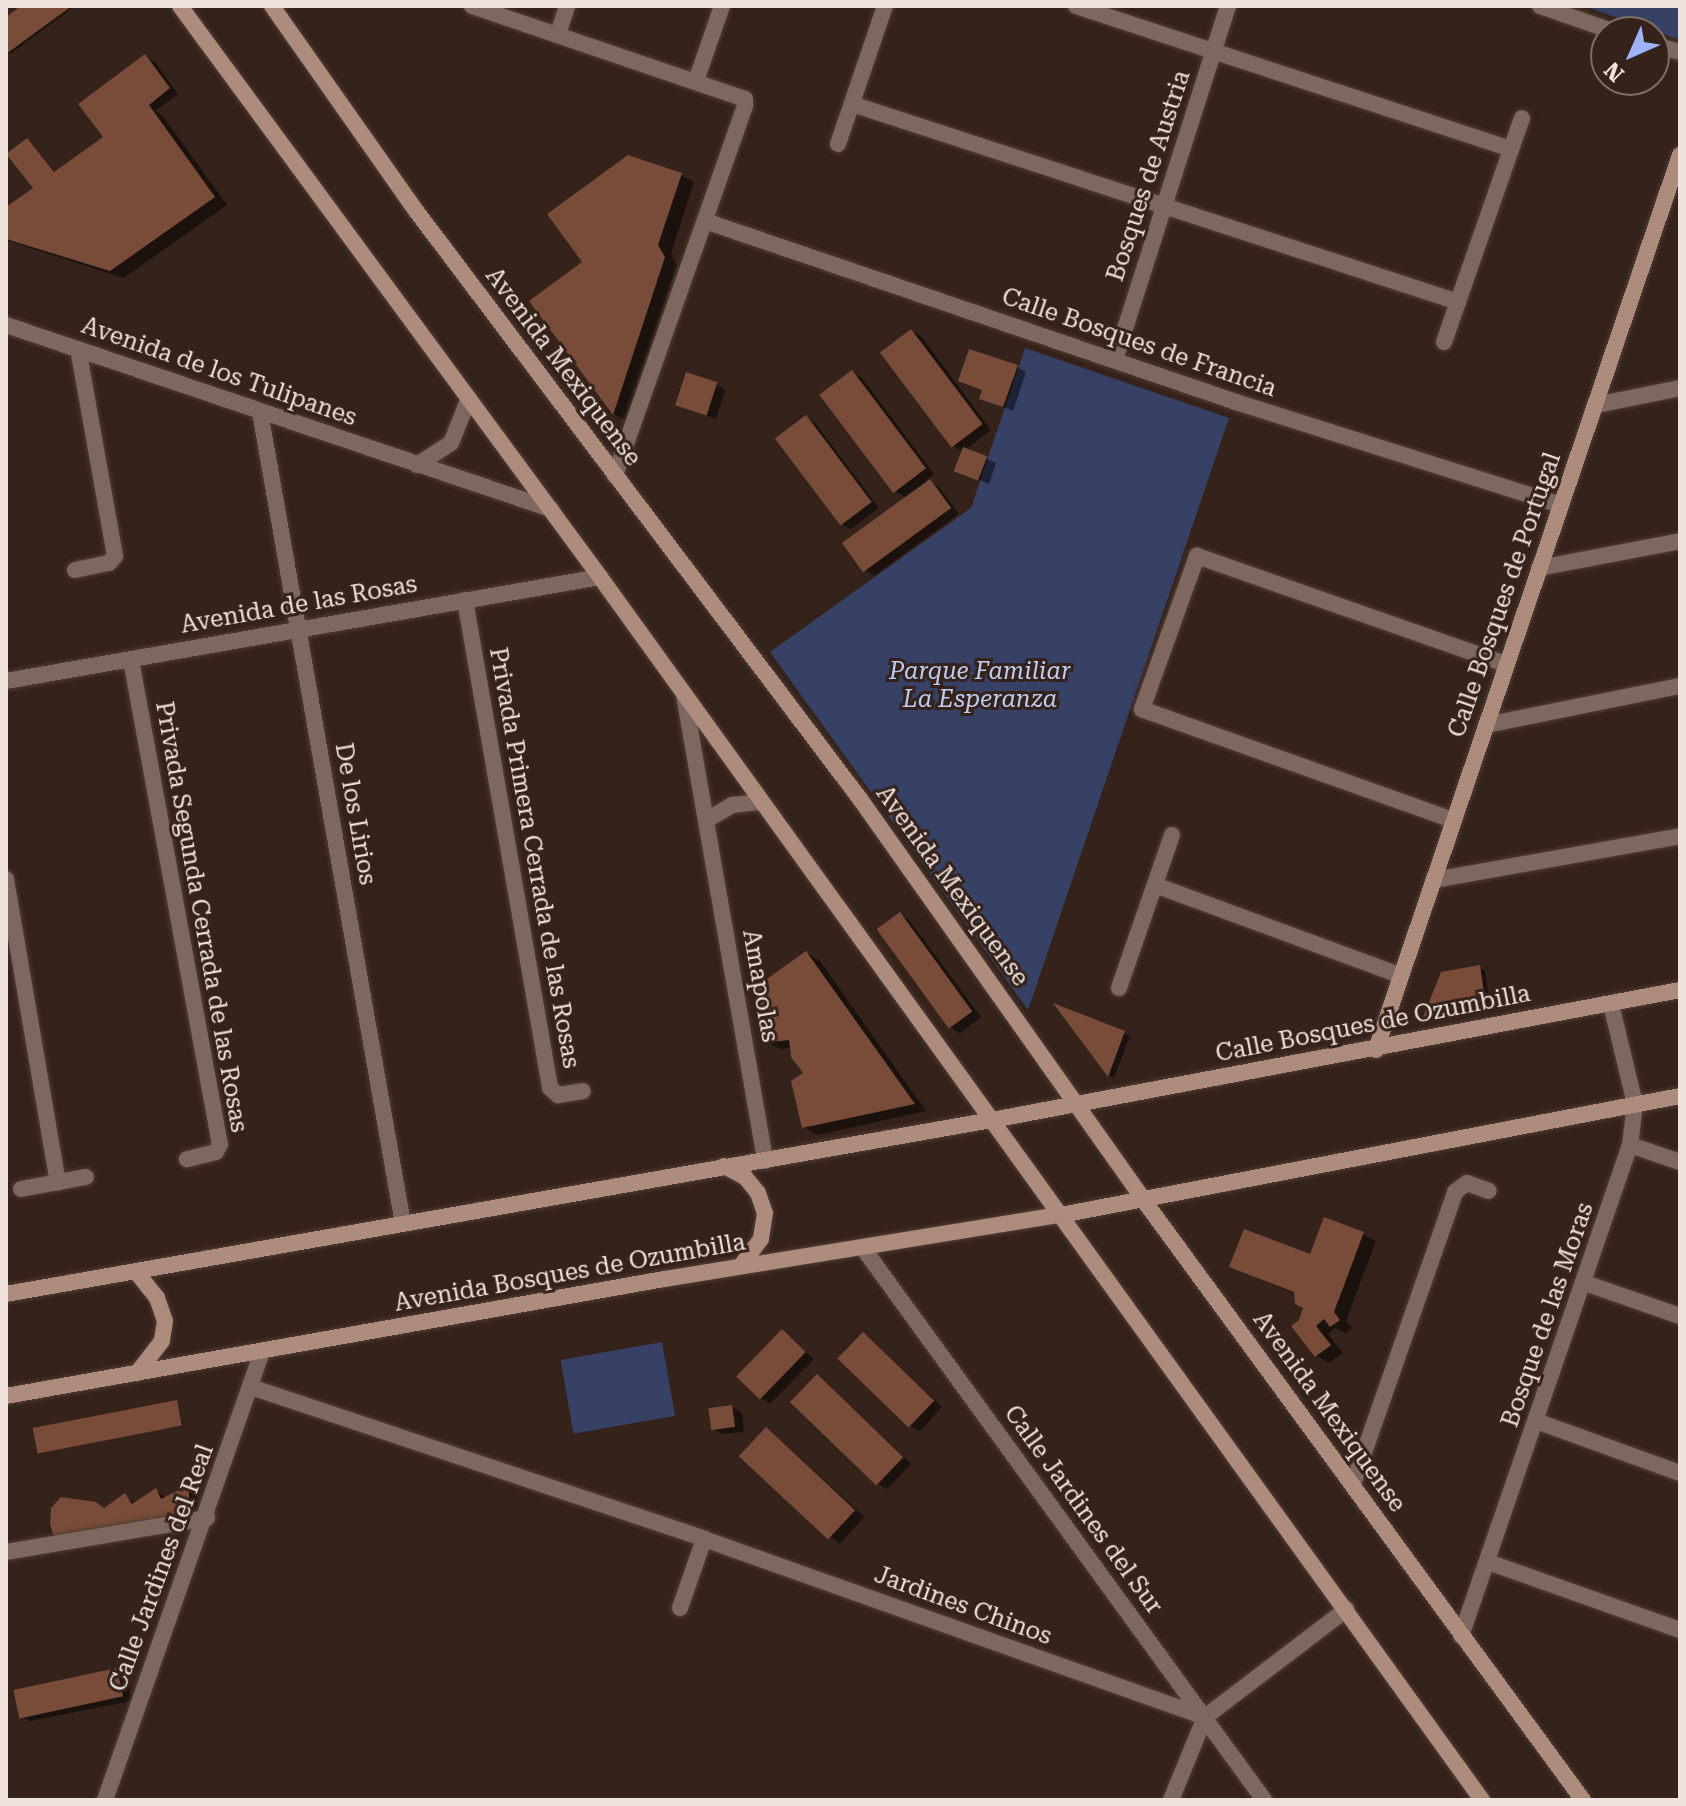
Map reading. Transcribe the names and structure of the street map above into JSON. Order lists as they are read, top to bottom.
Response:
{
  "streets": {
    "main road": [
      "Avenida Mexiquense",
      "Calle Bosques de Portugal",
      "Calle Bosques de Ozumbilla",
      "Avenida Bosques de Ozumbilla"
    ],
    "street": [
      "Bosques de Austria",
      "Calle Bosques de Francia",
      "Avenida de los Tulipanes",
      "Avenida de las Rosas",
      "De los Lirios",
      "Privada Primera Cerrada de las Rosas",
      "Privada Segunda Cerrada de las Rosas",
      "Amapolas",
      "Bosque de las Moras",
      "Calle Jardines del Sur",
      "Calle Jardines del Real",
      "Jardines Chinos"
    ]
  },
  "crossings": [
    ["Bosques de Austria", "Calle Bosques de Francia"],
    ["Calle Bosques de Francia", "Calle Bosques de Portugal"],
    ["Avenida Mexiquense", "Calle Bosques de Ozumbilla"],
    ["Avenida Mexiquense", "Avenida Bosques de Ozumbilla"],
    ["Avenida Mexiquense", "Bosque de las Moras"],
    ["Avenida de los Tulipanes", "De los Lirios"],
    ["Calle Bosques de Portugal", "Calle Bosques de Ozumbilla"],
    ["Avenida de las Rosas", "De los Lirios"],
    ["Avenida de las Rosas", "Privada Primera Cerrada de las Rosas"],
    ["Avenida de las Rosas", "Privada Segunda Cerrada de las Rosas"],
    ["Calle Bosques de Ozumbilla", "Bosque de las Moras"],
    ["Avenida Bosques de Ozumbilla", "Calle Jardines del Sur"],
    ["Avenida Bosques de Ozumbilla", "Calle Jardines del Real"],
    ["Calle Jardines del Sur", "Jardines Chinos"],
    ["Calle Jardines del Real", "Jardines Chinos"]
  ],
  "parks": ["Parque Familiar La Esperanza"],
  "north": "bottom left"
}
